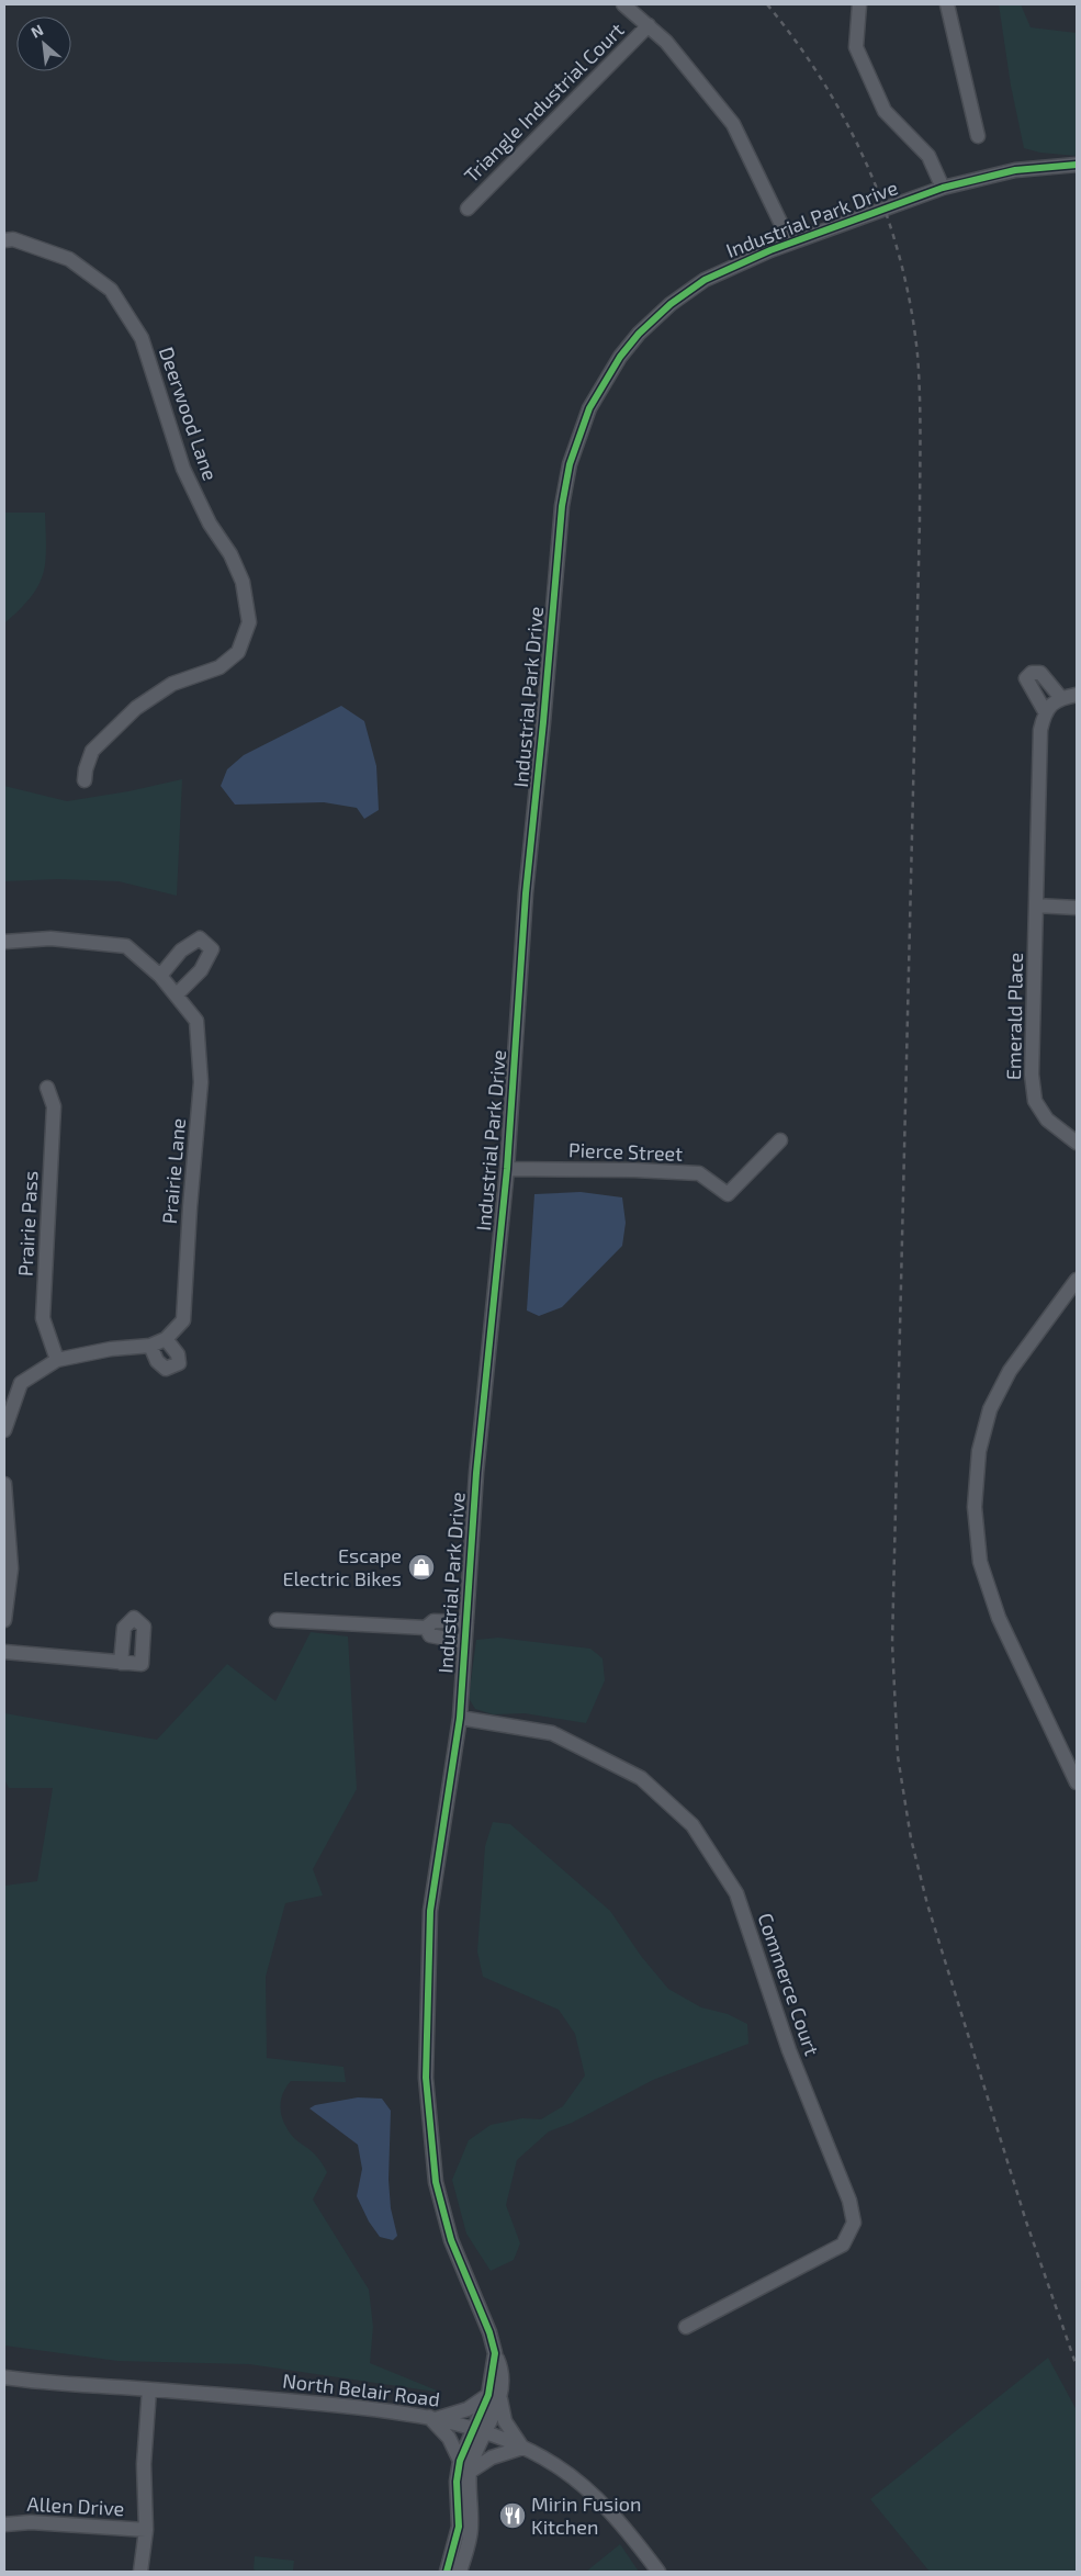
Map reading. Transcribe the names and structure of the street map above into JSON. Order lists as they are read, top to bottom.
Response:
{
  "streets": {
    "street": [
      "Triangle Industrial Court",
      "Industrial Park Drive",
      "Deerwood Lane",
      "Emerald Place",
      "Pierce Street",
      "Prairie Lane",
      "Prairie Pass",
      "Commerce Court",
      "North Belair Road",
      "Allen Drive"
    ]
  },
  "crossings": [
    ["Industrial Park Drive", "Pierce Street"],
    ["Industrial Park Drive", "Commerce Court"],
    ["Industrial Park Drive", "North Belair Road"],
    ["Prairie Lane", "Prairie Pass"]
  ],
  "places": {
    "shop": ["Escape Electric Bikes"],
    "restaurant": ["Mirin Fusion Kitchen"]
  },
  "north": "top left"
}
